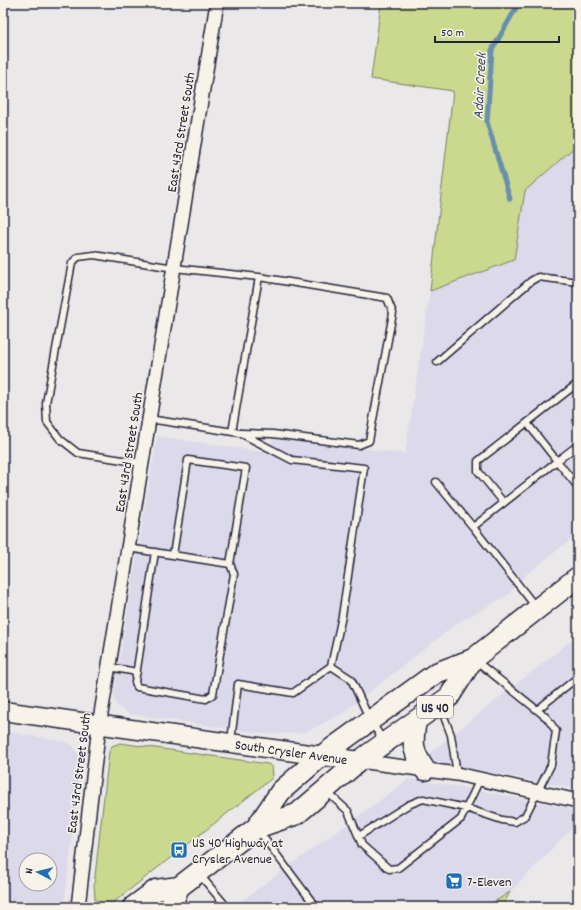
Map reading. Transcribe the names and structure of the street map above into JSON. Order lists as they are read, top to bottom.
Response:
{
  "streets": {
    "main road": ["US 40", "South Crysler Avenue"],
    "street": ["East 43rd Street South"]
  },
  "crossings": [
    ["East 43rd Street South", "South Crysler Avenue"],
    ["US 40", "South Crysler Avenue"]
  ],
  "water": ["Adair Creek"],
  "places": {
    "bus stop": ["US 40 Highway at Crysler Avenue"],
    "supermarket": ["7-Eleven"]
  },
  "scale_bar": "50 m",
  "north": "left"
}
